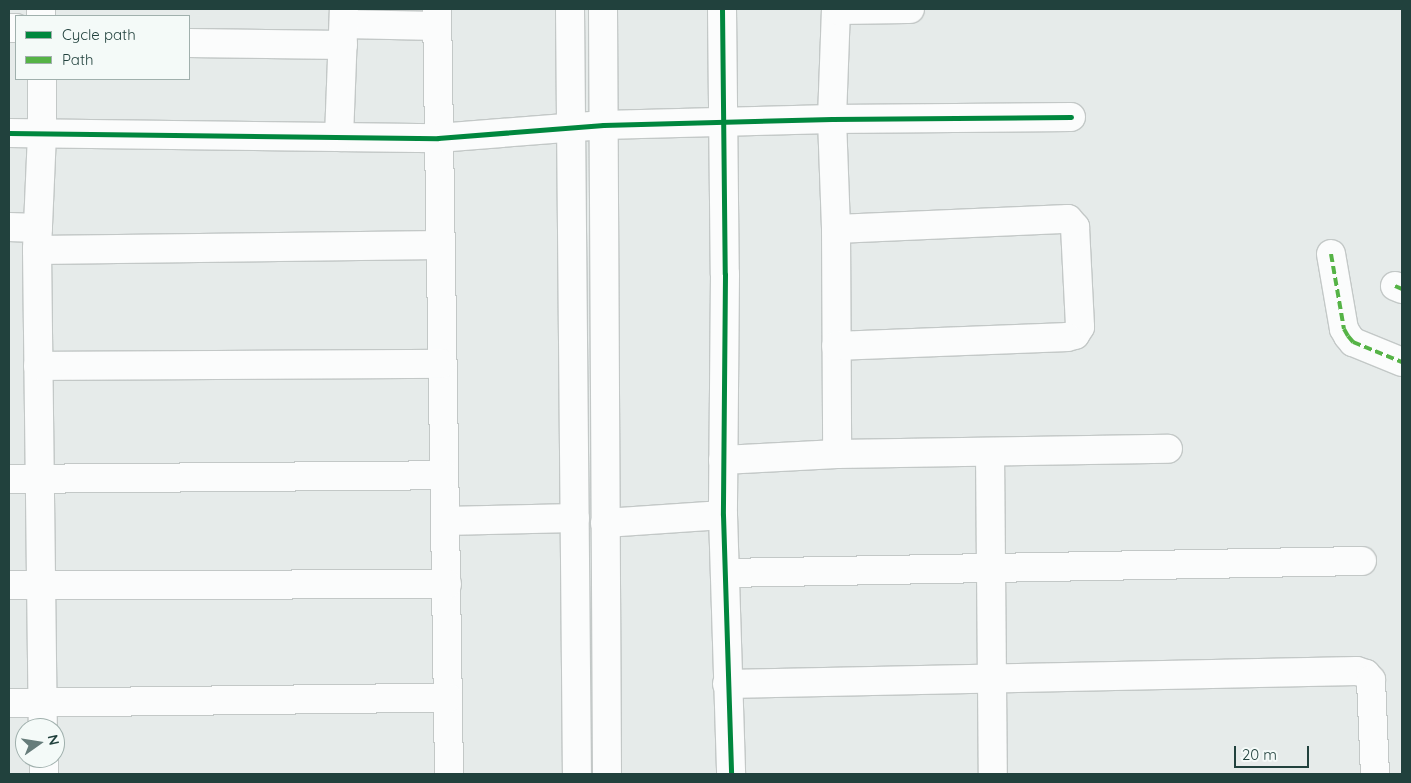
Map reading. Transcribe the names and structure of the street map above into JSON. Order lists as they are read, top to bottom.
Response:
{
  "legend": ["Cycle path", "Path"],
  "scale_bar": "20 m",
  "north": "right"
}
